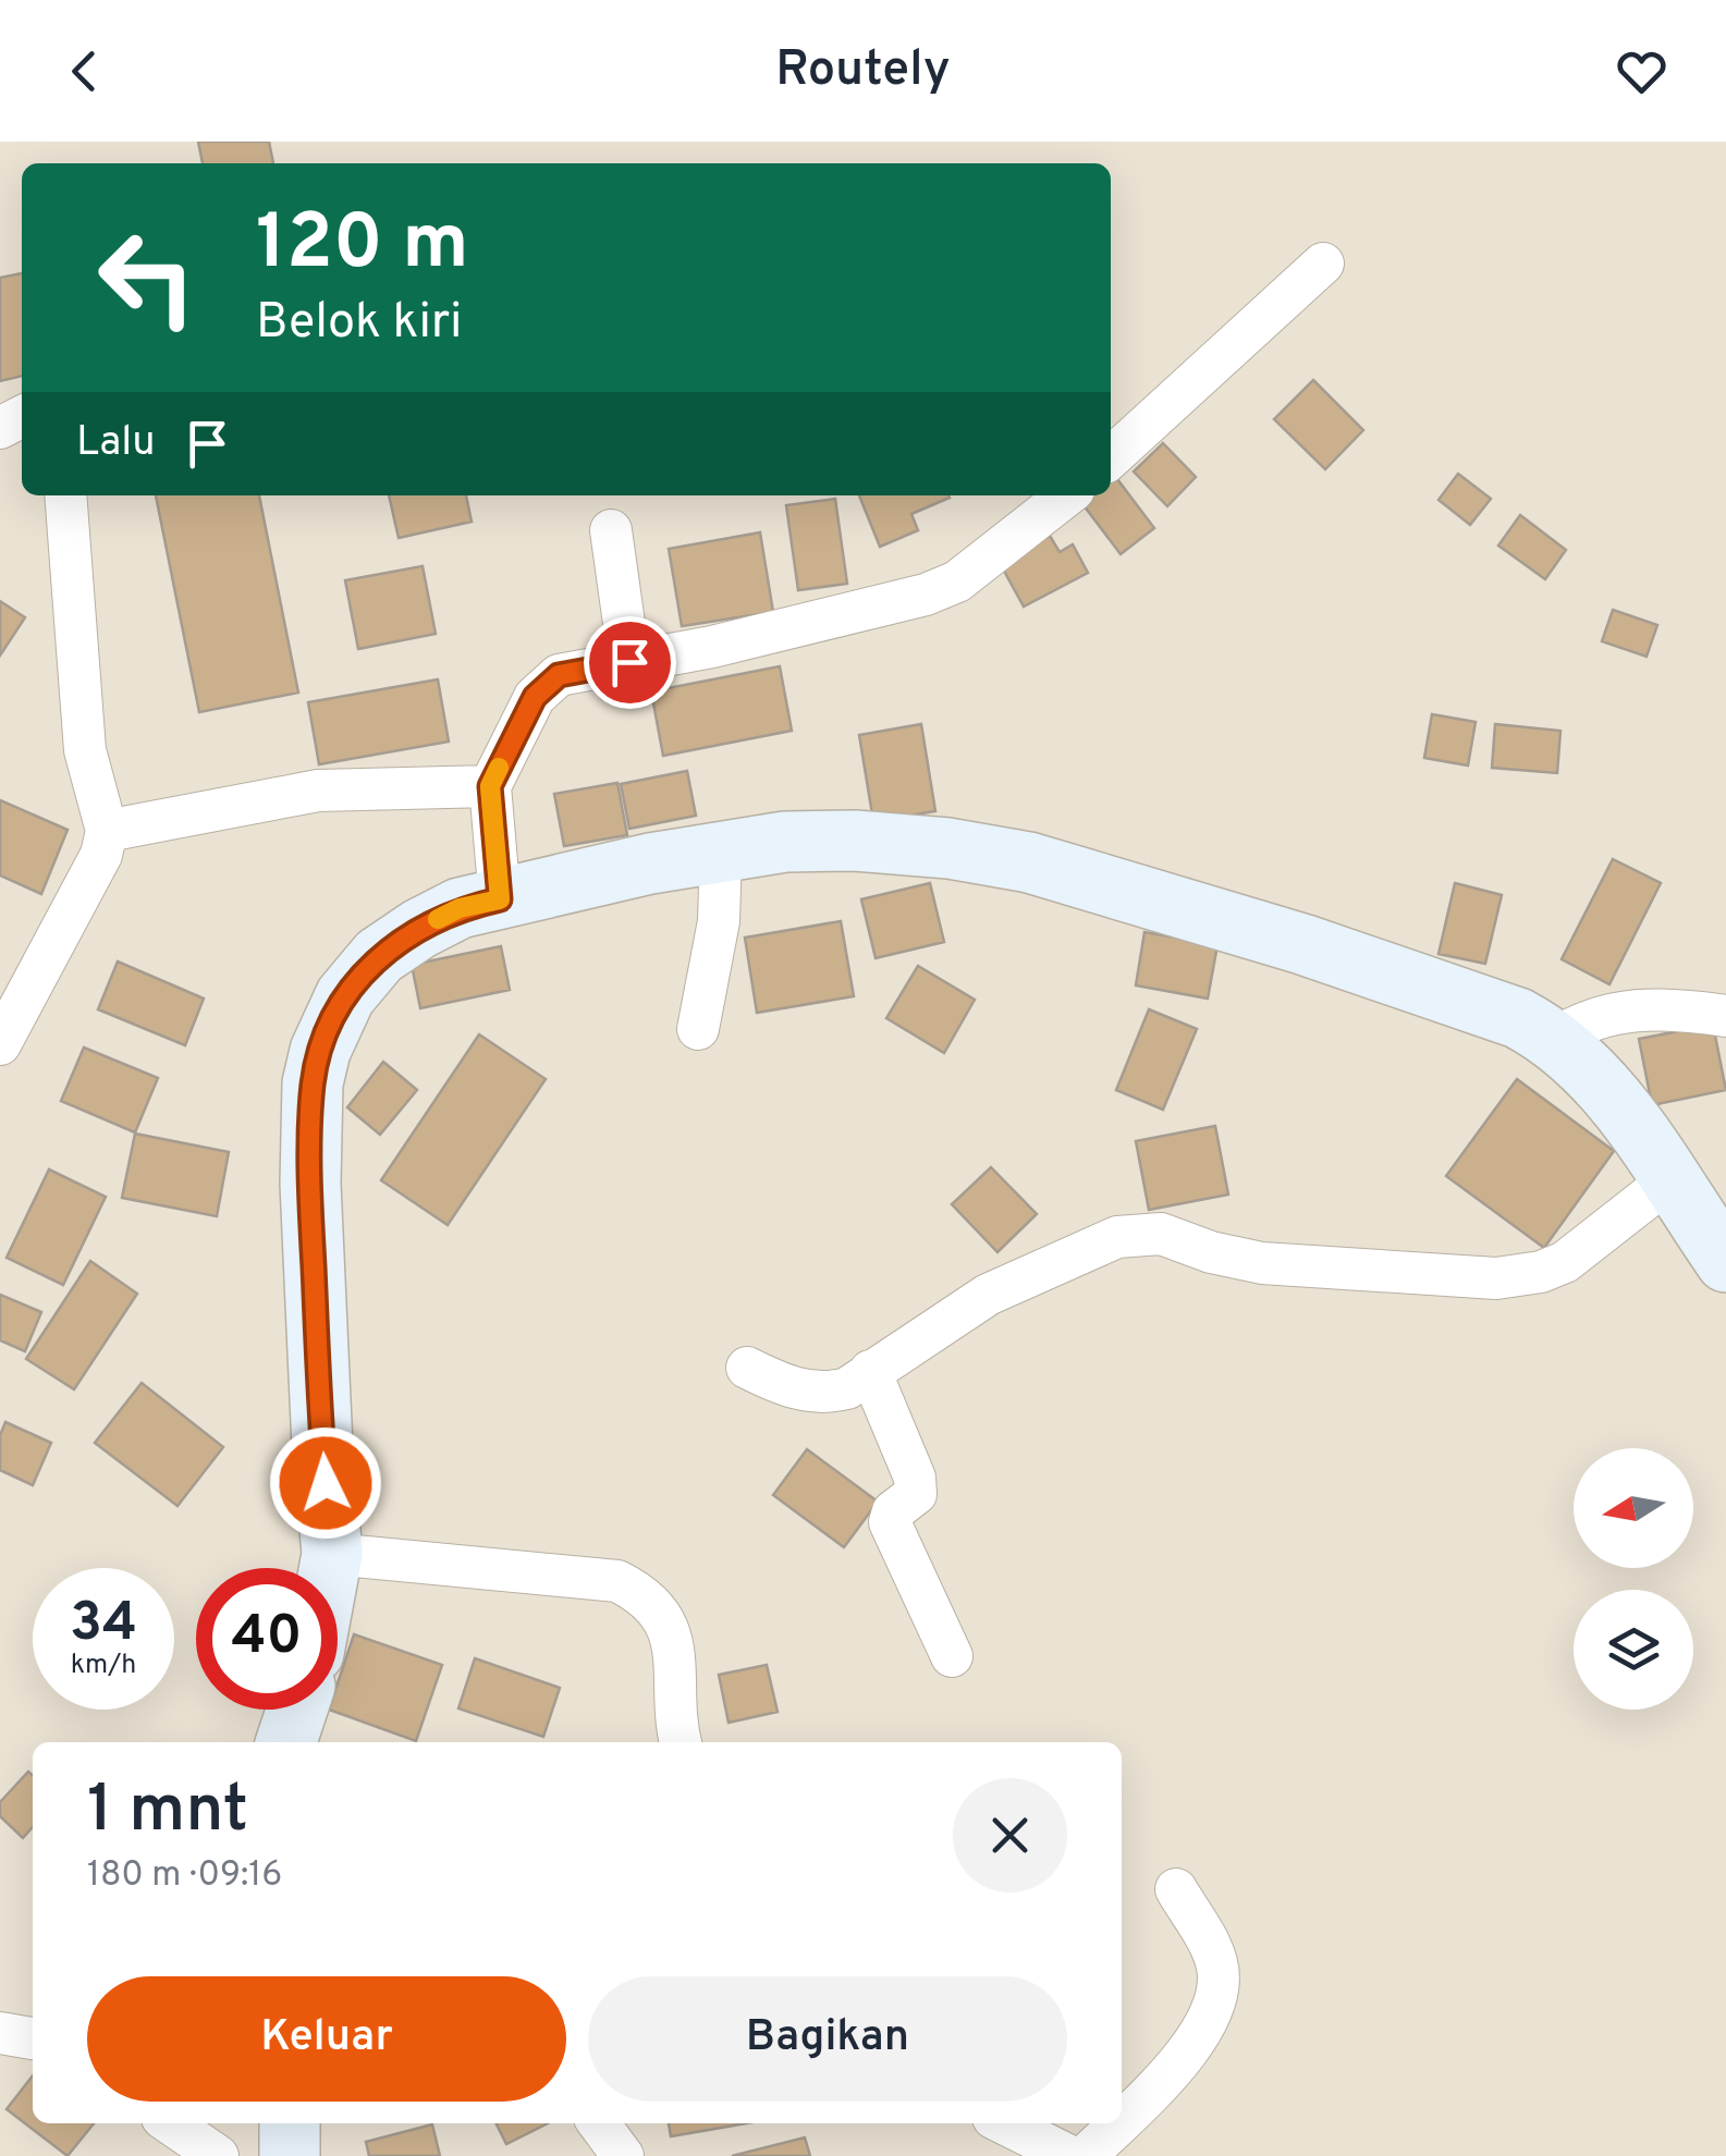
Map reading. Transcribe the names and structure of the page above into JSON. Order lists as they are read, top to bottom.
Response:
{
  "north": "left",
  "page": {
    "header": "Routely",
    "turn": ["120 m", "Belok kiri"],
    "then": "Lalu",
    "speed": "34 km/h",
    "limit": "40",
    "heading": ["1 mnt", "180 m · 09:16"],
    "buttons": ["Keluar", "Bagikan"]
  }
}
